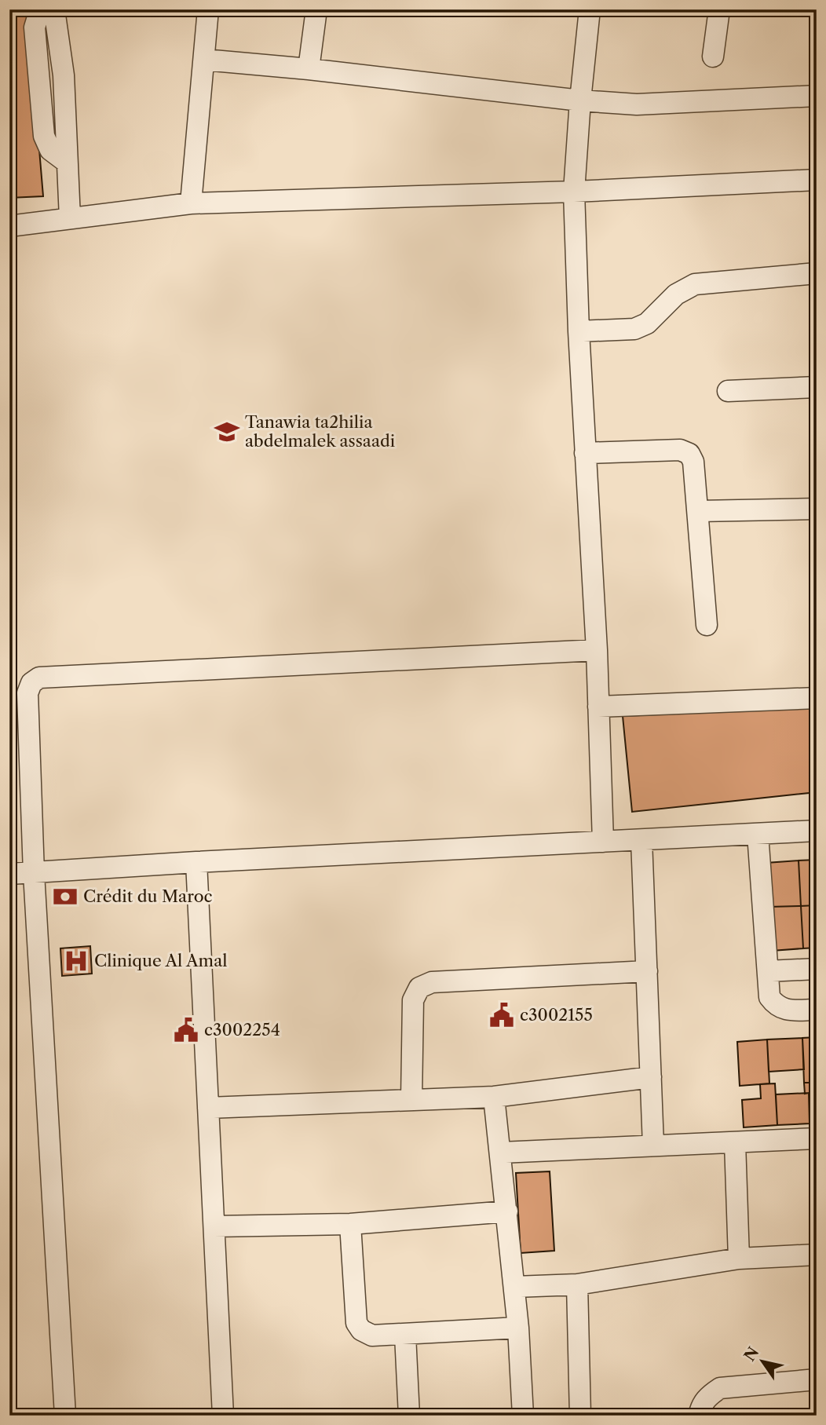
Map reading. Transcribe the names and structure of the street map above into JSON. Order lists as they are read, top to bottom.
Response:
{
  "places": {
    "school or university": ["Tanawia ta2hilia abdelmalek assaadi"],
    "bank": ["Crédit du Maroc"],
    "hospital": ["Clinique Al Amal"],
    "public building": ["c3002155", "c3002254"]
  },
  "north": "top left"
}
